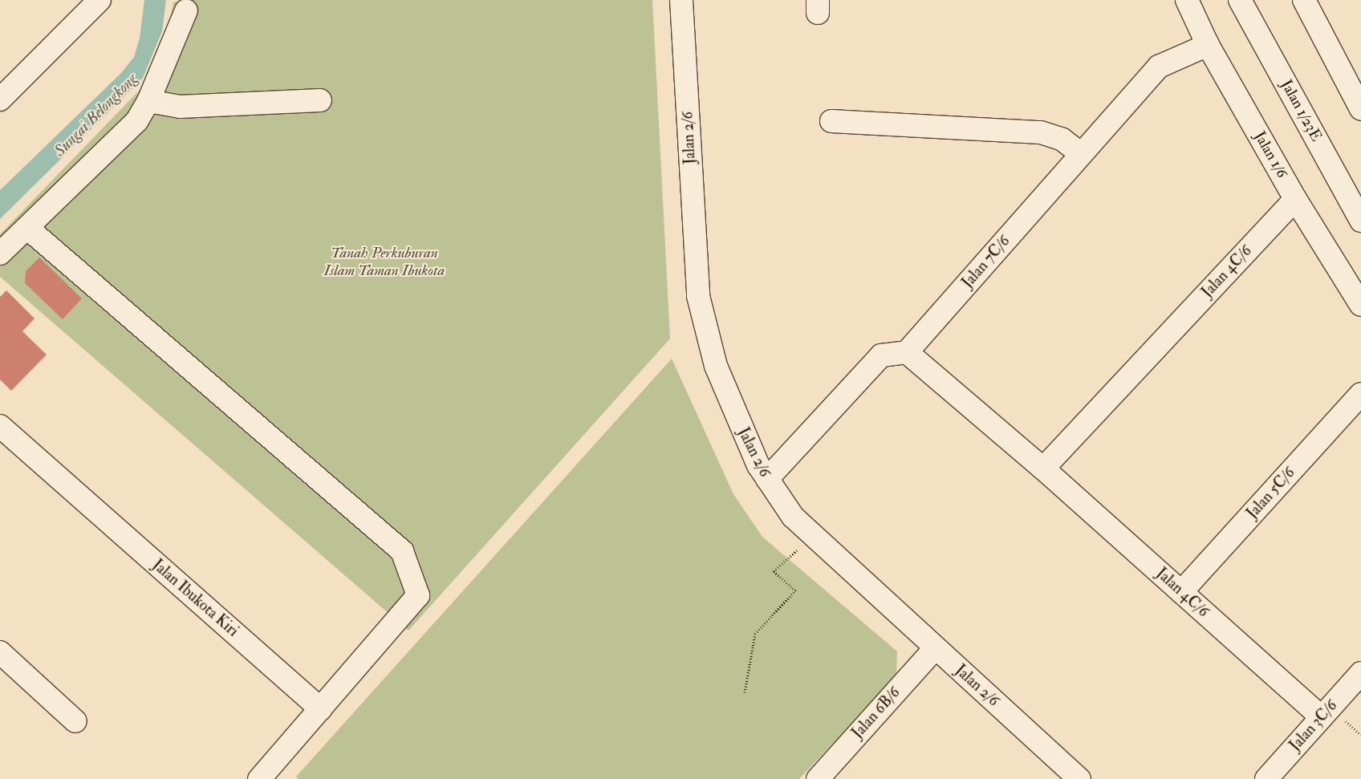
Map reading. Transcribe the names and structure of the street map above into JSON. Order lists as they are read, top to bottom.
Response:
{
  "streets": {
    "street": [
      "Jalan 1/23E",
      "Jalan 2/6",
      "Jalan 1/6",
      "Jalan 7C/6",
      "Jalan 4C/6",
      "Jalan 5C/6",
      "Jalan Ibukota Kiri",
      "Jalan 6B/6",
      "Jalan 3C/6"
    ]
  },
  "crossings": [
    ["Jalan 2/6", "Jalan 6B/6"],
    ["Jalan 1/6", "Jalan 7C/6"],
    ["Jalan 1/6", "Jalan 4C/6"],
    ["Jalan 7C/6", "Jalan 4C/6"],
    ["Jalan 4C/6", "Jalan 5C/6"],
    ["Jalan 4C/6", "Jalan 3C/6"]
  ],
  "water": ["Sungai Belongkong"],
  "parks": ["Tanah Perkuburan Islam Taman Ibukota"]
}
